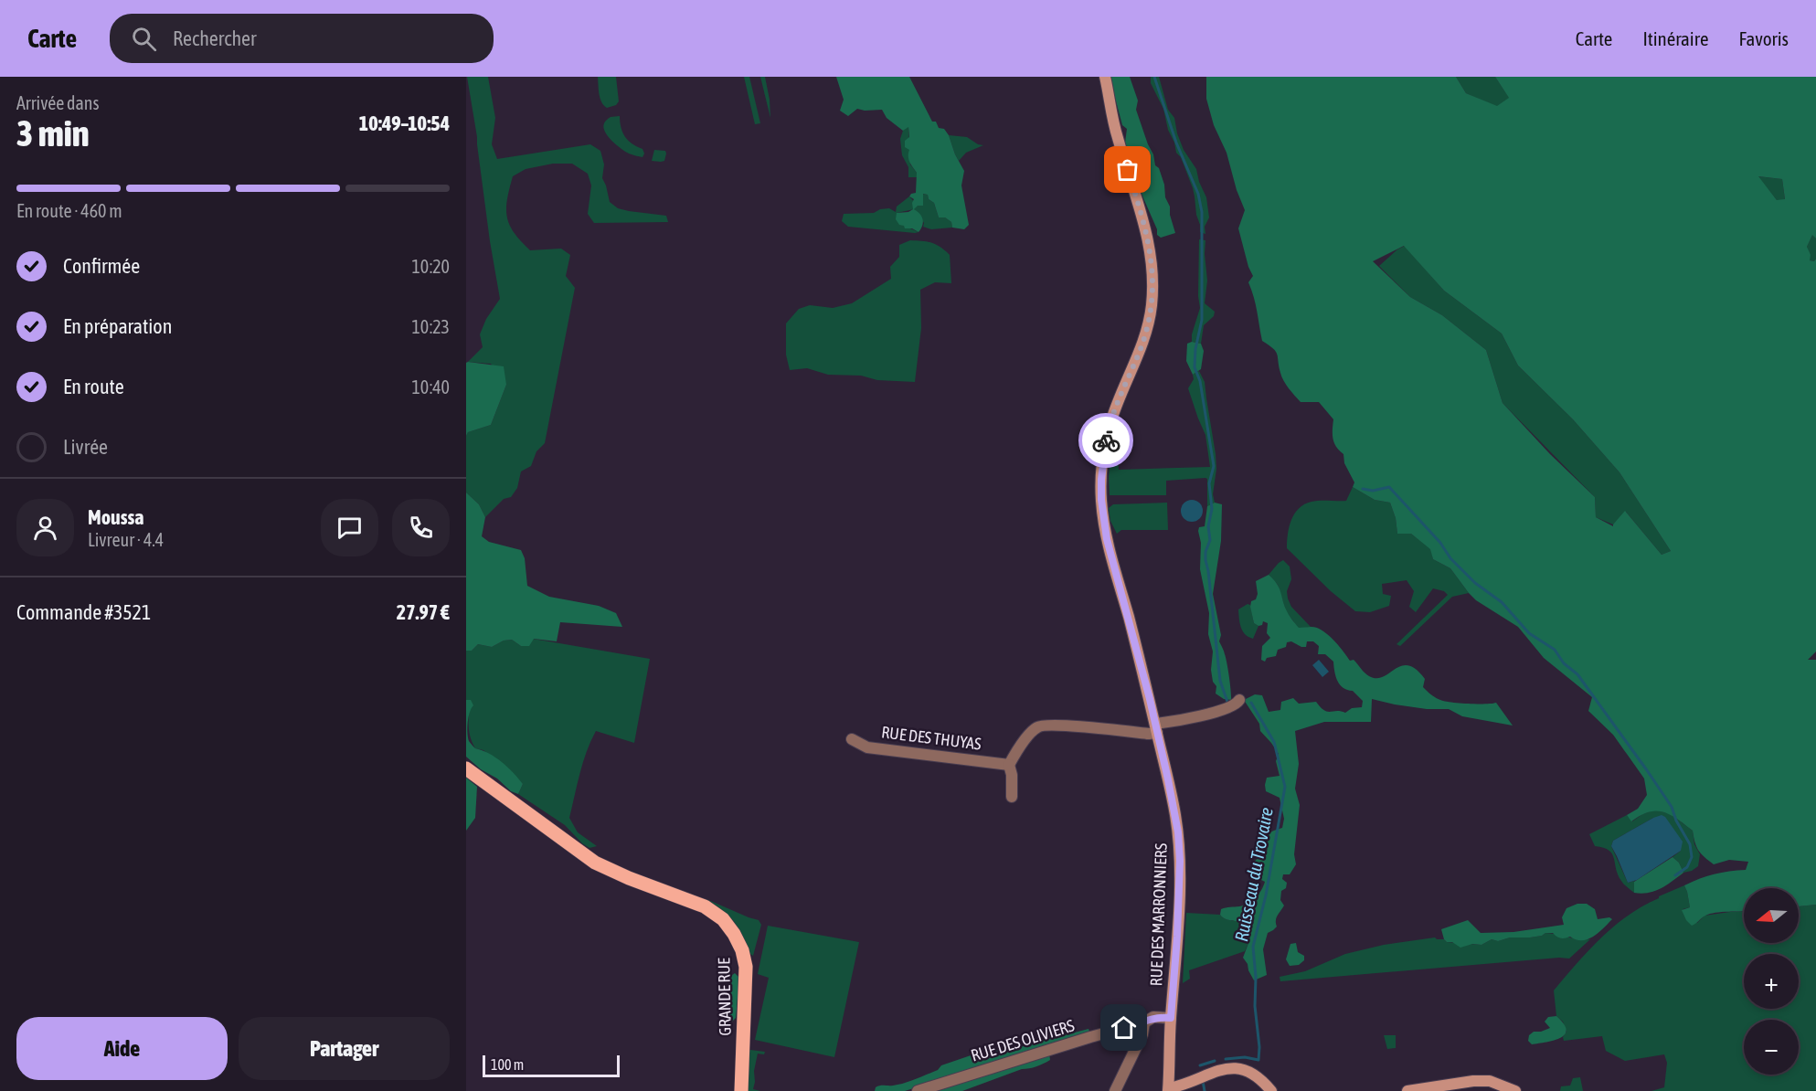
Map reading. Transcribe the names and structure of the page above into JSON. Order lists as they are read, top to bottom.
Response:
{
  "streets": {
    "main road": ["GRANDE RUE"],
    "street": ["RUE DES THUYAS", "RUE DES MARRONNIERS", "RUE DES OLIVIERS"]
  },
  "crossings": [
    ["RUE DES MARRONNIERS", "RUE DES OLIVIERS"]
  ],
  "water": ["Ruisseau du Trovaire"],
  "scale_bar": "100 m",
  "north": "left",
  "page": {
    "header": "Carte",
    "search": "Rechercher",
    "nav": ["Carte", "Itinéraire", "Favoris"],
    "heading": ["3 min", "Arrivée dans", "10:49–10:54"],
    "panel": [
      "Moussa",
      "Livreur · 4.4",
      "Commande #3521",
      "27.97 €"
    ],
    "bar": "En route · 460 m",
    "list": [
      ["Confirmée", "10:20"],
      ["En préparation", "10:23"],
      ["En route", "10:40"],
      "Livrée"
    ],
    "map_buttons": ["+", "−"],
    "buttons": ["Aide", "Partager"],
    "scale": "100 m"
  }
}
